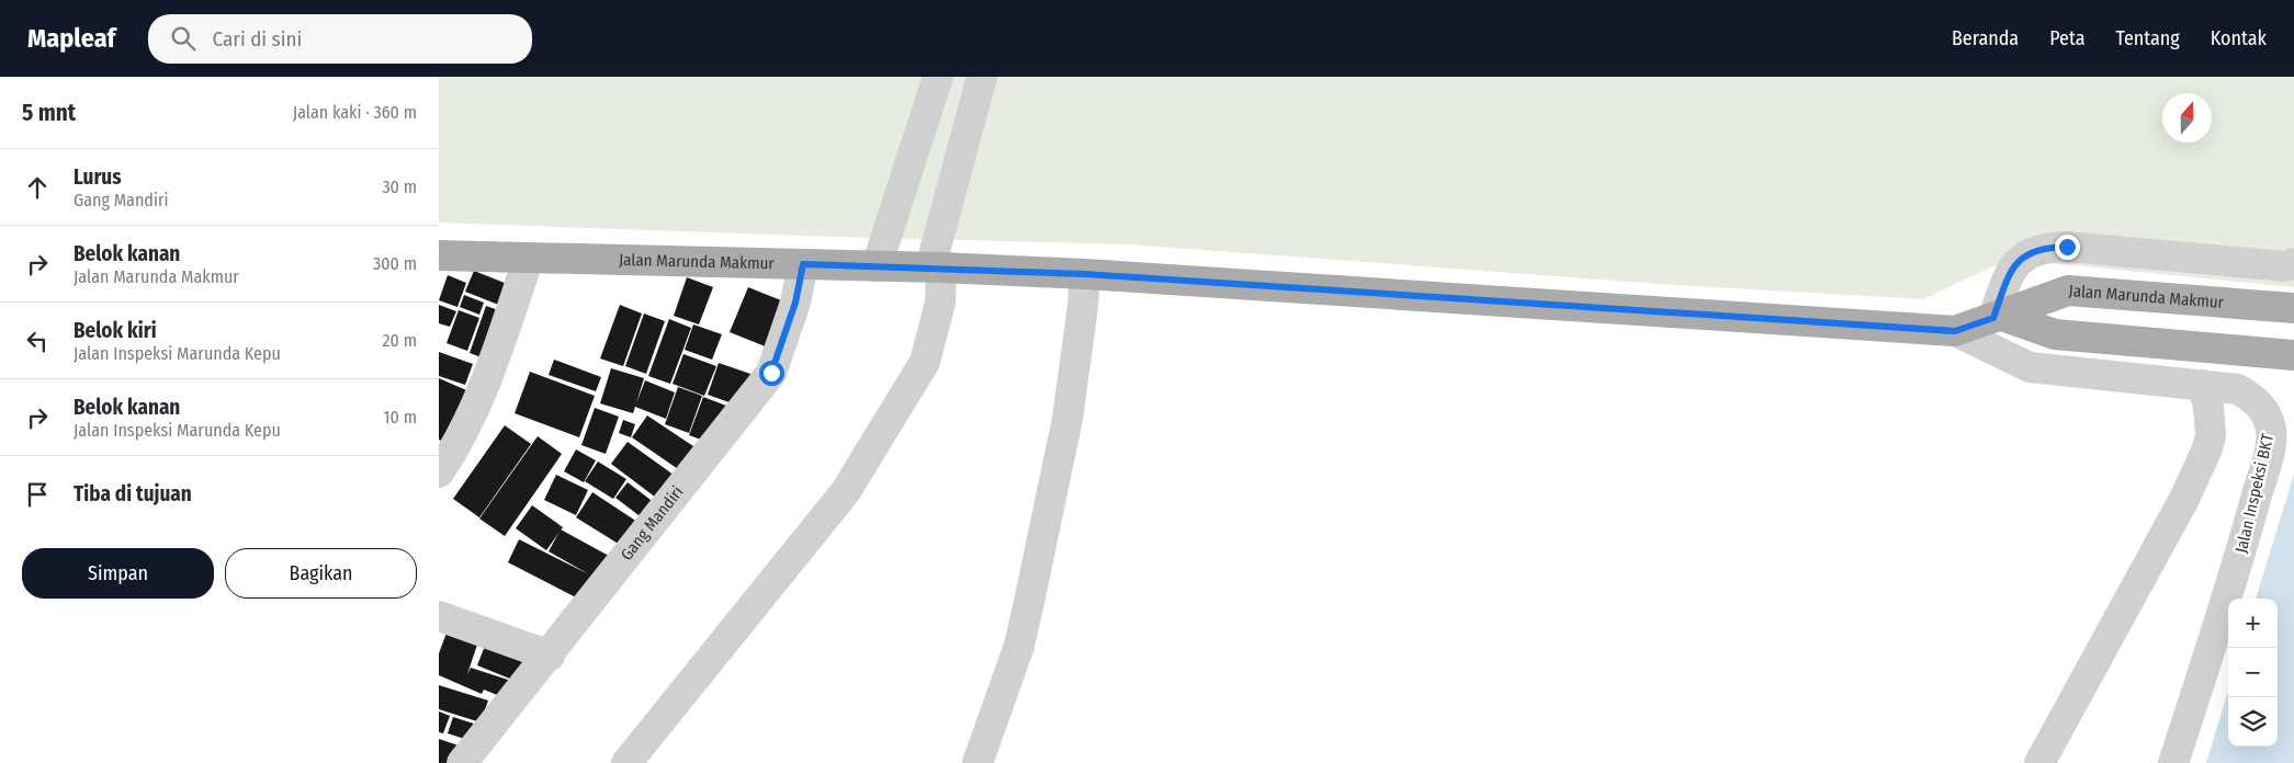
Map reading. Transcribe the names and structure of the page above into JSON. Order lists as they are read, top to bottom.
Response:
{
  "streets": {
    "main road": ["Jalan Marunda Makmur"],
    "street": ["Jalan Inspeksi BKT", "Gang Mandiri"]
  },
  "crossings": [
    ["Jalan Marunda Makmur", "Jalan Inspeksi BKT"],
    ["Jalan Marunda Makmur", "Gang Mandiri"]
  ],
  "north": "top",
  "page": {
    "header": "Mapleaf",
    "search": "Cari di sini",
    "nav": [
      "Beranda",
      "Peta",
      "Tentang",
      "Kontak"
    ],
    "heading": ["5 mnt", "Jalan kaki · 360 m"],
    "list": [
      ["Lurus", "Gang Mandiri", "30 m"],
      ["Belok kanan", "Jalan Marunda Makmur", "300 m"],
      ["Belok kiri", "Jalan Inspeksi Marunda Kepu", "20 m"],
      ["Belok kanan", "Jalan Inspeksi Marunda Kepu", "10 m"],
      "Tiba di tujuan"
    ],
    "buttons": ["Simpan", "Bagikan"],
    "map_buttons": ["+", "−"]
  }
}
